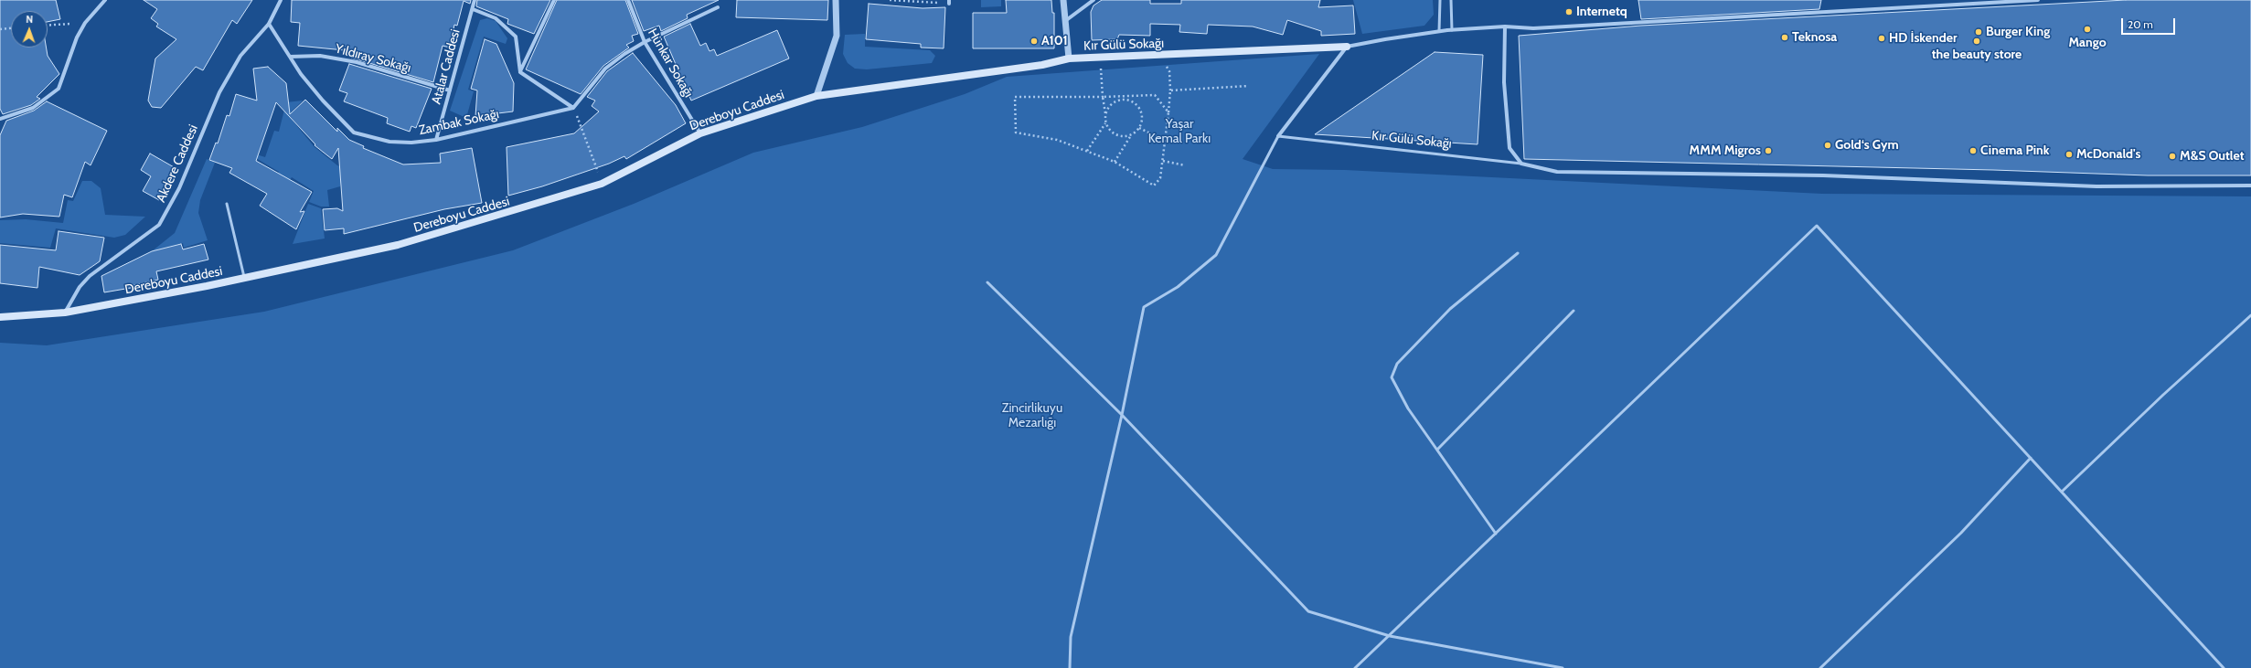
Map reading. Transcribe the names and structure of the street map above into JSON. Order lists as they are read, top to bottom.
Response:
{
  "streets": {
    "main road": ["Kır Gülü Sokağı", "Dereboyu Caddesi"],
    "street": [
      "Yıldıray Sokağı",
      "Hünkar Sokağı",
      "Atalar Caddesi",
      "Zambak Sokağı",
      "Akdere Caddesi"
    ]
  },
  "crossings": [
    ["Kır Gülü Sokağı", "Dereboyu Caddesi"],
    ["Yıldıray Sokağı", "Atalar Caddesi"],
    ["Yıldıray Sokağı", "Zambak Sokağı"],
    ["Hünkar Sokağı", "Dereboyu Caddesi"],
    ["Atalar Caddesi", "Zambak Sokağı"],
    ["Dereboyu Caddesi", "Akdere Caddesi"],
    ["Zambak Sokağı", "Akdere Caddesi"]
  ],
  "parks": ["Yaşar Kemal Parkı", "Zincirlikuyu Mezarlığı"],
  "places": [
    "Internetq",
    "Mango",
    "Burger King",
    "Teknosa",
    "HD İskender",
    "A101",
    "the beauty store",
    "Gold‘s Gym",
    "MMM Migros",
    "Cinema Pink",
    "McDonald's",
    "M&S Outlet"
  ],
  "scale_bar": "20 m",
  "north": "top"
}
